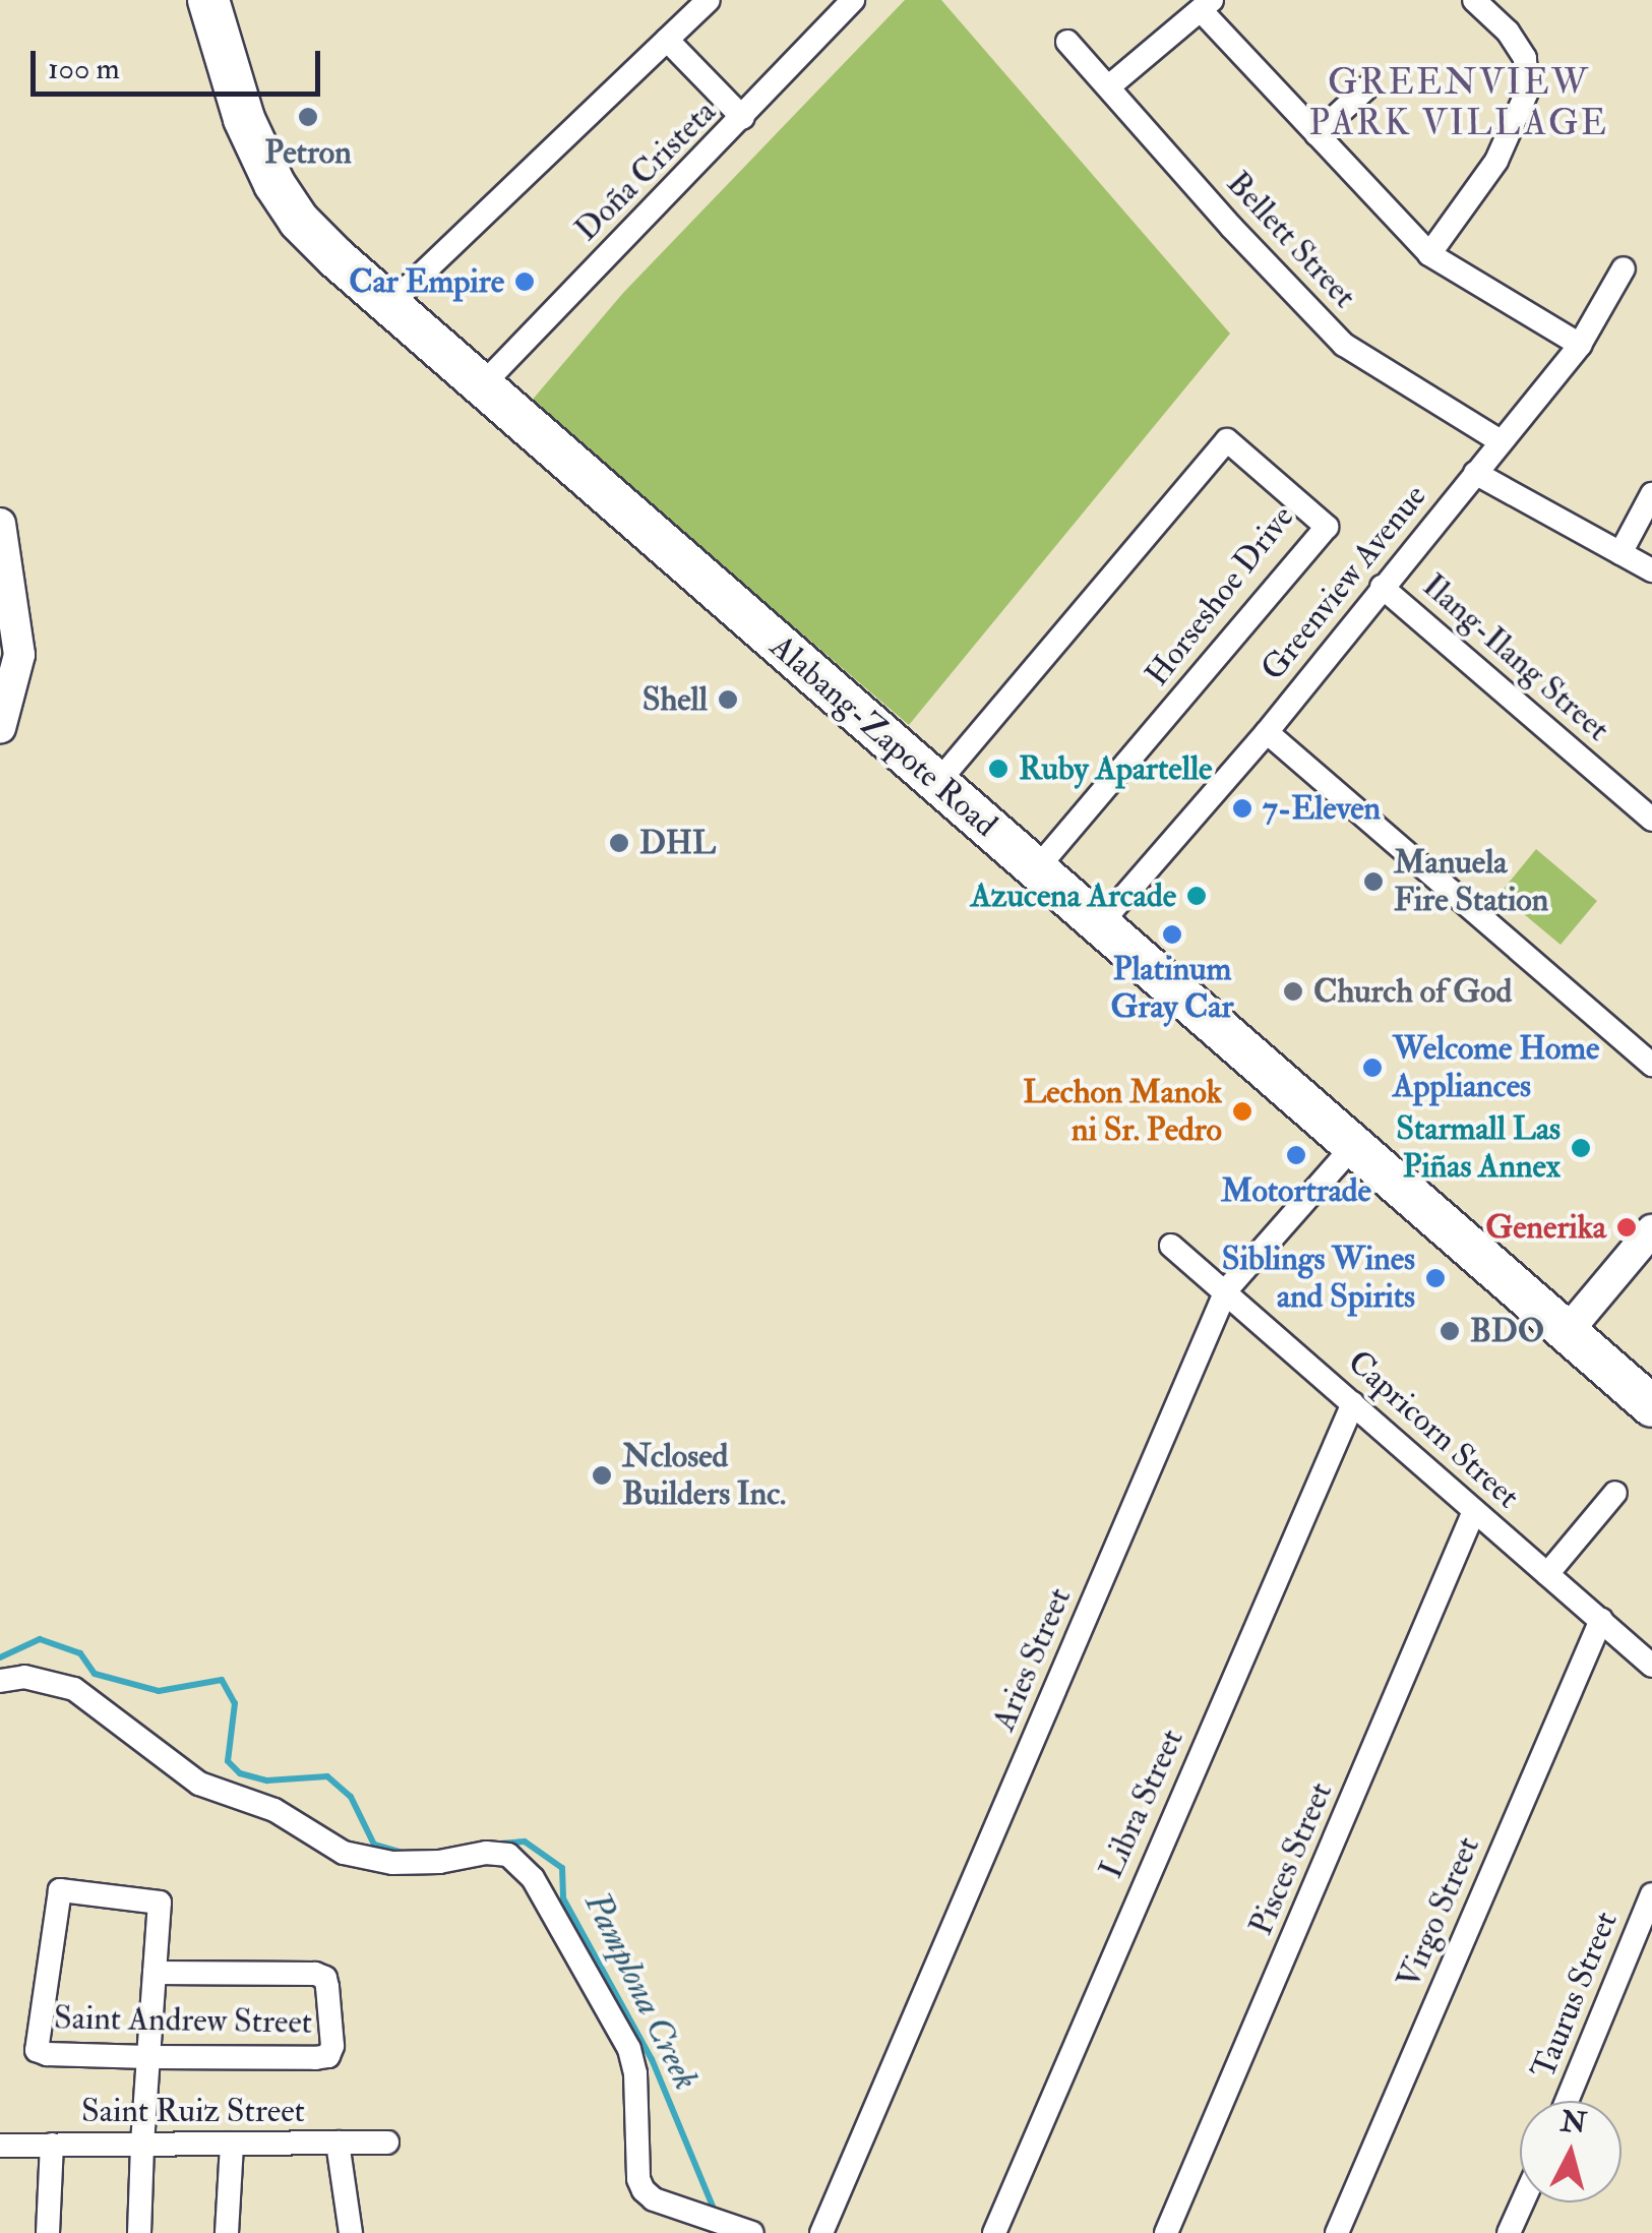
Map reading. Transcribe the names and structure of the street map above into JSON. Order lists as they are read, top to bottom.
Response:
{
  "streets": {
    "highway": ["Alabang-Zapote Road"],
    "street": [
      "Doña Cristeta",
      "Bellett Street",
      "Greenview Avenue",
      "Horseshoe Drive",
      "Ilang-Ilang Street",
      "Capricorn Street",
      "Aries Street",
      "Libra Street",
      "Pisces Street",
      "Virgo Street",
      "Taurus Street",
      "Saint Andrew Street",
      "Saint Ruiz Street"
    ]
  },
  "crossings": [
    ["Doña Cristeta", "Alabang-Zapote Road"],
    ["Bellett Street", "Greenview Avenue"],
    ["Greenview Avenue", "Ilang-Ilang Street"],
    ["Greenview Avenue", "Alabang-Zapote Road"],
    ["Horseshoe Drive", "Alabang-Zapote Road"],
    ["Alabang-Zapote Road", "Aries Street"],
    ["Capricorn Street", "Aries Street"],
    ["Capricorn Street", "Libra Street"],
    ["Capricorn Street", "Pisces Street"],
    ["Capricorn Street", "Virgo Street"]
  ],
  "districts": ["GREENVIEW PARK VILLAGE"],
  "water": ["Pamplona Creek"],
  "places": [
    "Petron",
    "Car Empire",
    "Shell",
    "Ruby Apartelle",
    "7-Eleven",
    "DHL",
    "Manuela Fire Station",
    "Azucena Arcade",
    "Platinum Gray Car",
    "Church of God",
    "Welcome Home Appliances",
    "Lechon Manok ni Sr. Pedro",
    "Starmall Las Piñas Annex",
    "Motortrade",
    "Generika",
    "Siblings Wines and Spirits",
    "BDO",
    "Nclosed Builders Inc."
  ],
  "scale_bar": "100 m",
  "north": "top"
}
